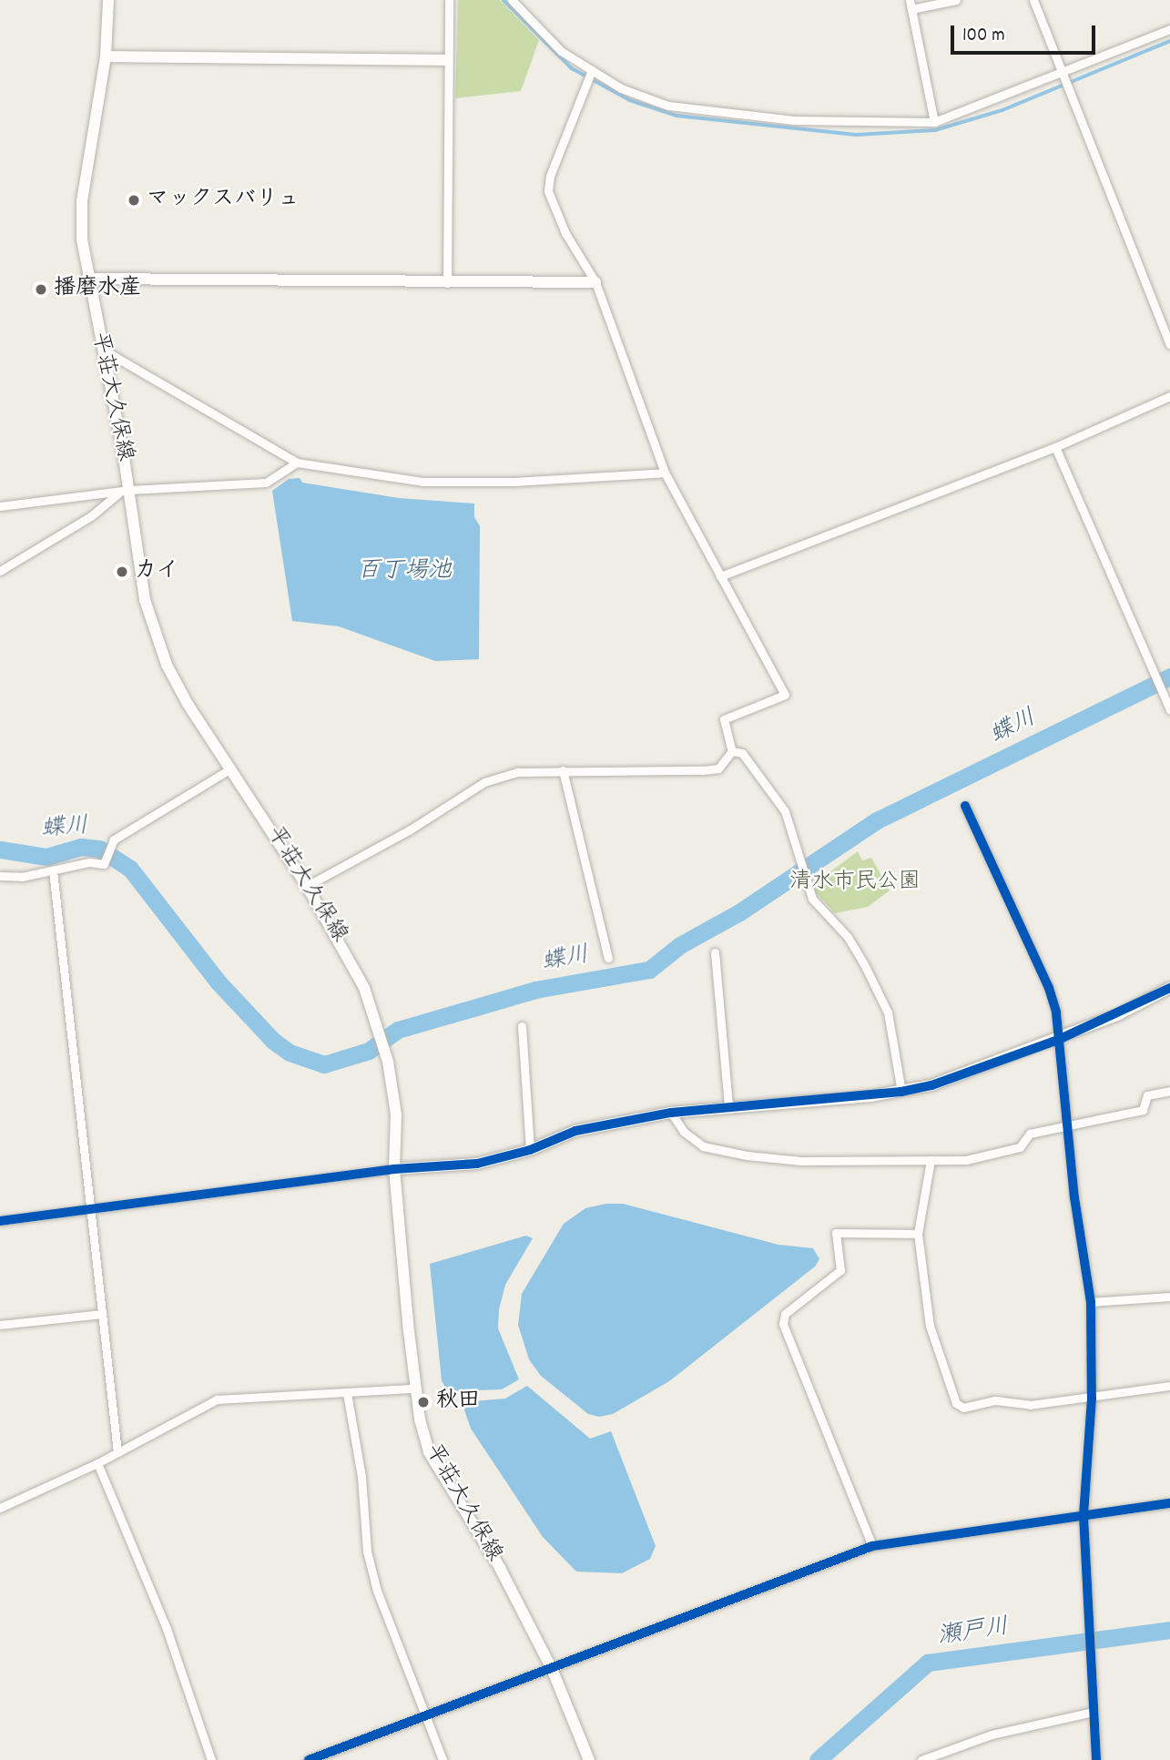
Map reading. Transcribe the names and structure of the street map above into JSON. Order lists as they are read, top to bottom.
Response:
{
  "streets": {
    "main road": ["平荘大久保線"]
  },
  "water": ["百丁場池", "蝶川", "瀬戸川"],
  "parks": ["清水市民公園"],
  "places": [
    "マックスバリュ",
    "播磨水産",
    "カイ",
    "秋田"
  ],
  "scale_bar": "100 m"
}
